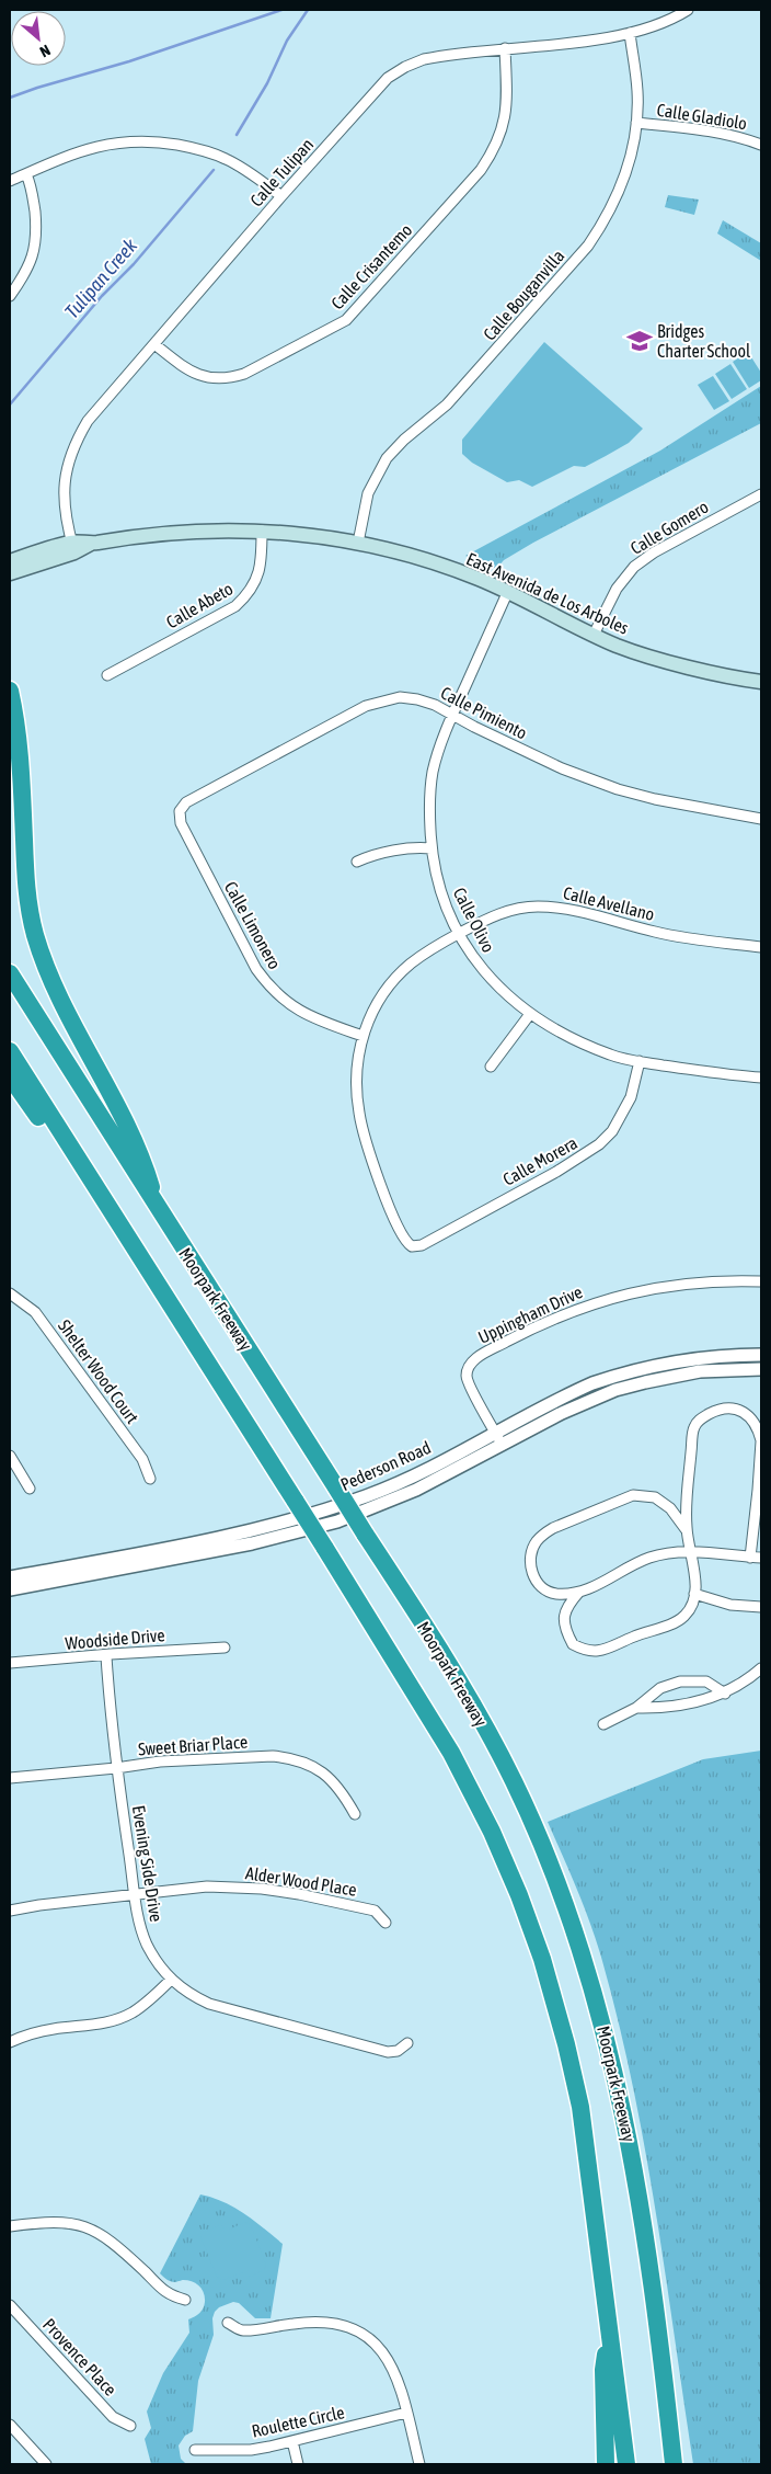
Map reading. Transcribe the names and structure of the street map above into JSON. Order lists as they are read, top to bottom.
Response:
{
  "streets": {
    "highway": ["Moorpark Freeway"],
    "main road": ["East Avenida de Los Arboles"],
    "street": [
      "Calle Gladiolo",
      "Calle Tulipan",
      "Calle Crisantemo",
      "Calle Bouganvilla",
      "Calle Gomero",
      "Calle Abeto",
      "Calle Pimiento",
      "Calle Avellano",
      "Calle Olivo",
      "Calle Limonero",
      "Calle Morera",
      "Uppingham Drive",
      "Shelter Wood Court",
      "Pederson Road",
      "Woodside Drive",
      "Sweet Briar Place",
      "Evening Side Drive",
      "Alder Wood Place",
      "Provence Place",
      "Roulette Circle"
    ]
  },
  "crossings": [
    ["Calle Gladiolo", "Calle Bouganvilla"],
    ["Calle Tulipan", "Calle Crisantemo"],
    ["Calle Tulipan", "Calle Bouganvilla"],
    ["Calle Tulipan", "East Avenida de Los Arboles"],
    ["Calle Bouganvilla", "East Avenida de Los Arboles"],
    ["Calle Gomero", "East Avenida de Los Arboles"],
    ["East Avenida de Los Arboles", "Calle Abeto"],
    ["East Avenida de Los Arboles", "Calle Olivo"],
    ["Calle Pimiento", "Calle Olivo"],
    ["Calle Pimiento", "Calle Limonero"],
    ["Calle Avellano", "Calle Olivo"],
    ["Calle Avellano", "Calle Limonero"],
    ["Calle Avellano", "Calle Morera"],
    ["Calle Olivo", "Calle Morera"],
    ["Uppingham Drive", "Pederson Road"],
    ["Woodside Drive", "Evening Side Drive"],
    ["Sweet Briar Place", "Evening Side Drive"],
    ["Evening Side Drive", "Alder Wood Place"]
  ],
  "water": ["Tulipan Creek"],
  "places": {
    "school or university": ["Bridges Charter School"]
  },
  "north": "bottom right"
}
